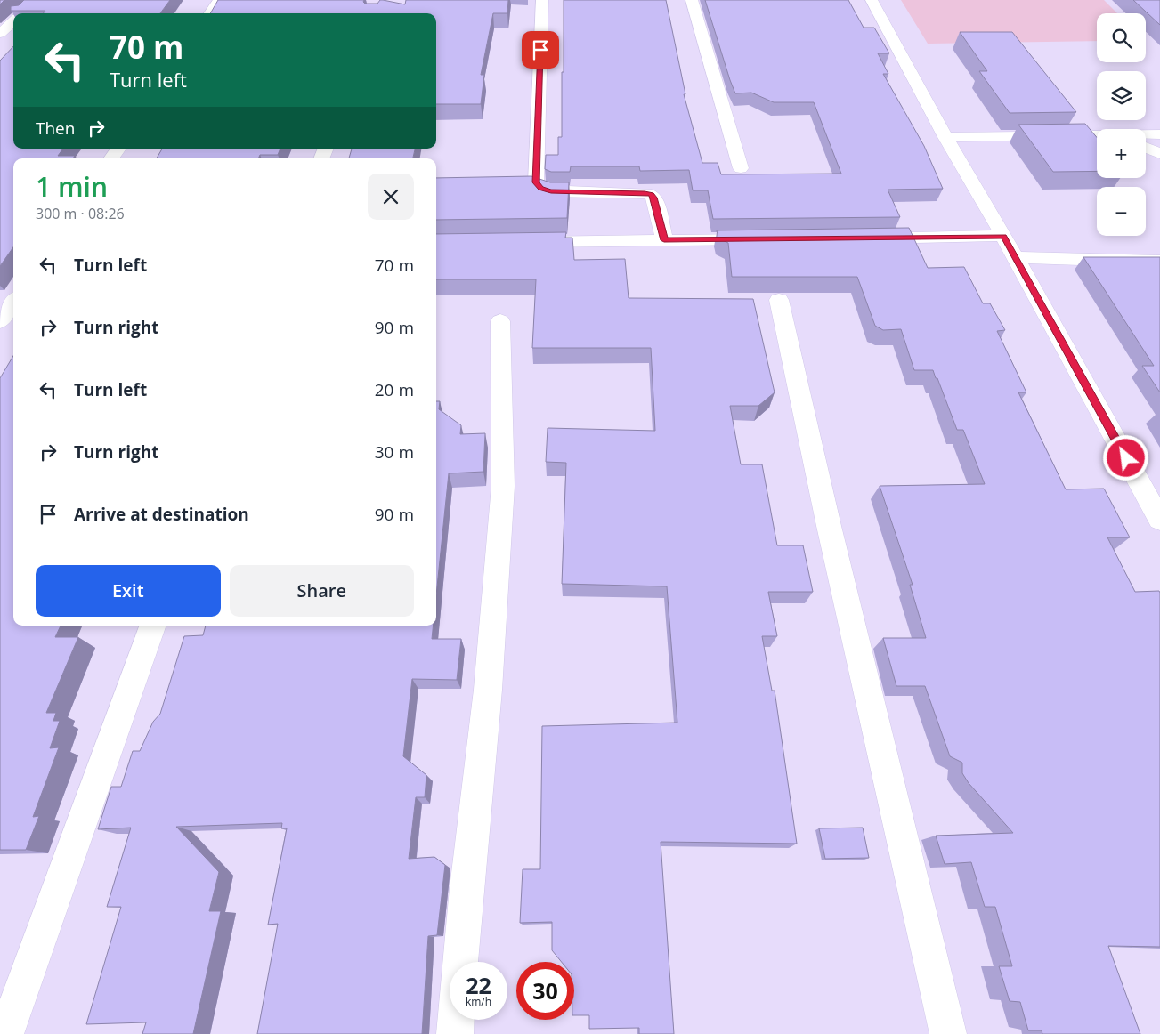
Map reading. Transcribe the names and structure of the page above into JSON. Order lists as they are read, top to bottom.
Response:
{
  "page": {
    "map_buttons": ["+", "−"],
    "turn": ["70 m", "Turn left"],
    "then": "Then",
    "heading": ["1 min", "300 m · 08:26"],
    "list": [
      {
        "name": "Turn left",
        "value": "70 m"
      },
      {
        "name": "Turn right",
        "value": "90 m"
      },
      {
        "name": "Turn left",
        "value": "20 m"
      },
      {
        "name": "Turn right",
        "value": "30 m"
      },
      {
        "name": "Arrive at destination",
        "value": "90 m"
      }
    ],
    "buttons": ["Exit", "Share"],
    "speed": "22 km/h",
    "limit": "30"
  }
}
